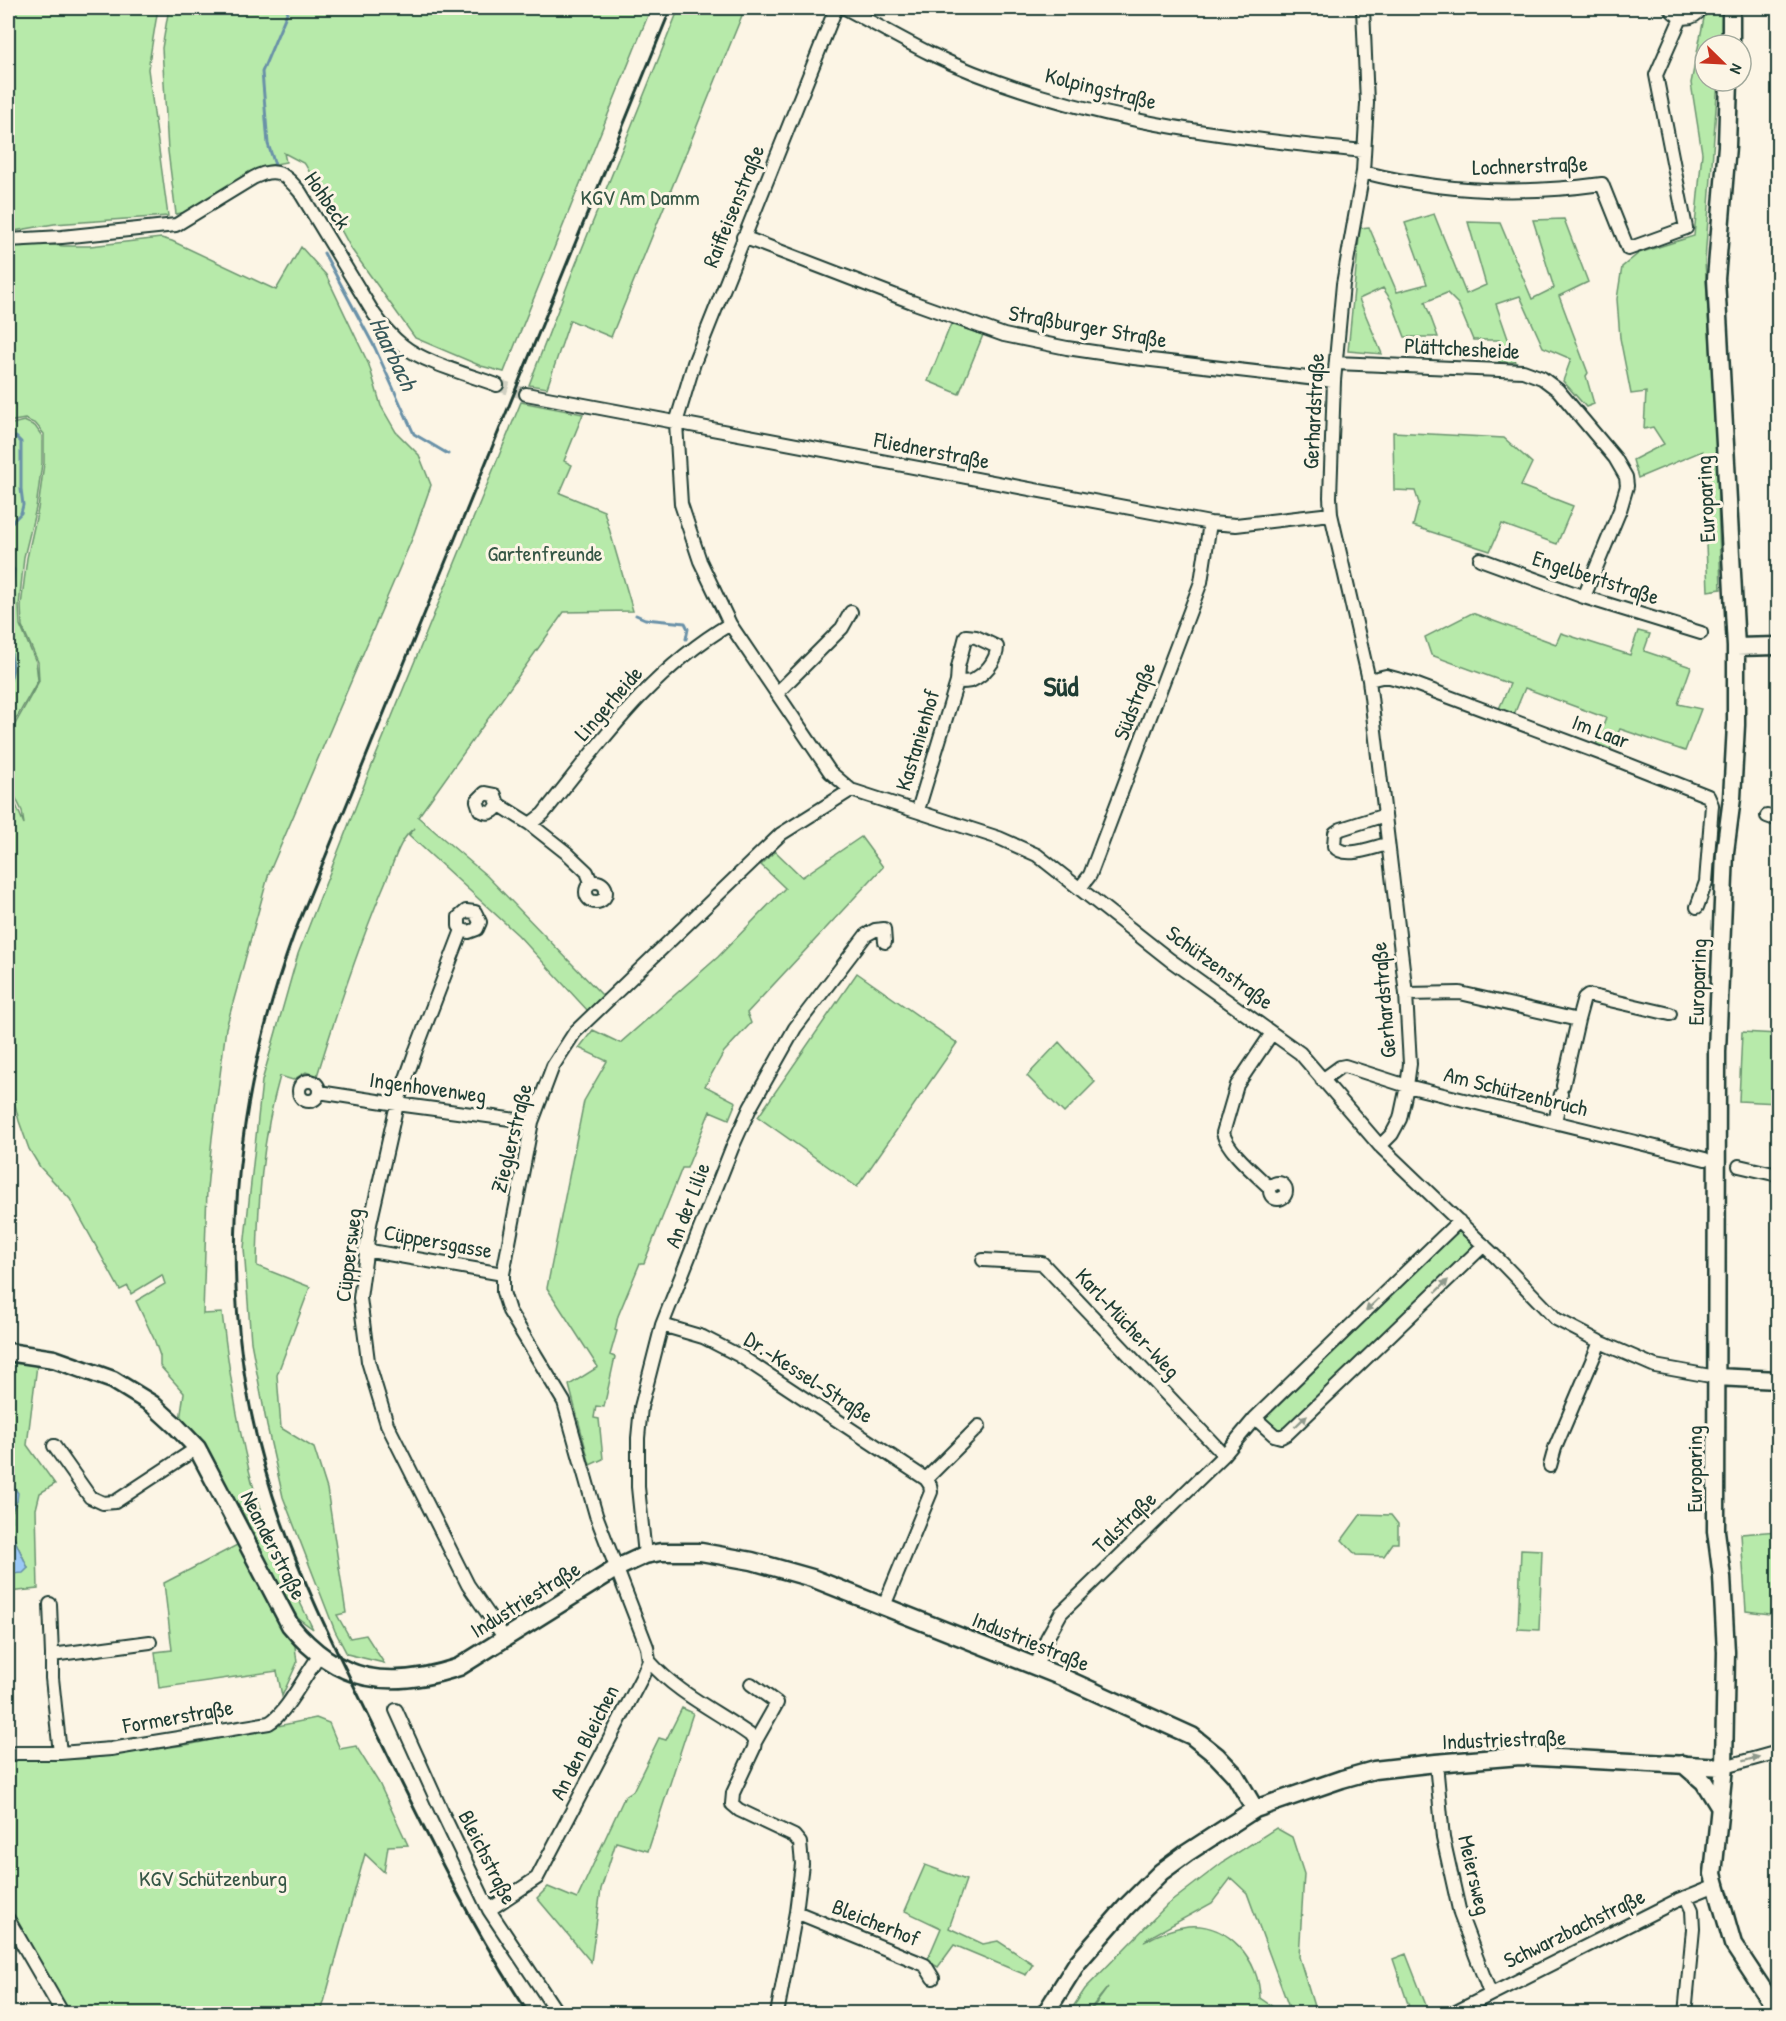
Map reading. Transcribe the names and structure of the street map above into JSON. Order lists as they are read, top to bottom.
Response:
{
  "streets": {
    "main road": [
      "Europaring",
      "Schützenstraße",
      "Neanderstraße",
      "Industriestraße"
    ],
    "street": [
      "Kolpingstraße",
      "Lochnerstraße",
      "Hohbeck",
      "Raiffeisenstraße",
      "Straßburger Straße",
      "Plättchesheide",
      "Gerhardstraße",
      "Fliednerstraße",
      "Engelbertstraße",
      "Südstraße",
      "Lingerheide",
      "Im Laar",
      "Kastanienhof",
      "Ingenhovenweg",
      "Am Schützenbruch",
      "Zieglerstraße",
      "An der Lilie",
      "Cüppersgasse",
      "Cüppersweg",
      "Karl-Mücher-Weg",
      "Dr.-Kessel-Straße",
      "Talstraße",
      "Formerstraße",
      "An den Bleichen",
      "Bleichstraße",
      "Meiersweg",
      "Bleicherhof",
      "Schwarzbachstraße"
    ]
  },
  "crossings": [
    ["Kolpingstraße", "Gerhardstraße"],
    ["Lochnerstraße", "Gerhardstraße"],
    ["Raiffeisenstraße", "Straßburger Straße"],
    ["Raiffeisenstraße", "Fliednerstraße"],
    ["Raiffeisenstraße", "Schützenstraße"],
    ["Straßburger Straße", "Gerhardstraße"],
    ["Plättchesheide", "Gerhardstraße"],
    ["Plättchesheide", "Engelbertstraße"],
    ["Gerhardstraße", "Fliednerstraße"],
    ["Gerhardstraße", "Im Laar"],
    ["Gerhardstraße", "Schützenstraße"],
    ["Gerhardstraße", "Am Schützenbruch"],
    ["Fliednerstraße", "Südstraße"],
    ["Fliednerstraße", "Schützenstraße"],
    ["Europaring", "Schützenstraße"],
    ["Europaring", "Industriestraße"],
    ["Europaring", "Schwarzbachstraße"],
    ["Südstraße", "Schützenstraße"],
    ["Lingerheide", "Schützenstraße"],
    ["Kastanienhof", "Schützenstraße"],
    ["Schützenstraße", "Am Schützenbruch"],
    ["Schützenstraße", "Zieglerstraße"],
    ["Schützenstraße", "Talstraße"],
    ["Ingenhovenweg", "Zieglerstraße"],
    ["Ingenhovenweg", "Cüppersweg"],
    ["Zieglerstraße", "Cüppersgasse"],
    ["Zieglerstraße", "Industriestraße"],
    ["An der Lilie", "Dr.-Kessel-Straße"],
    ["An der Lilie", "Industriestraße"],
    ["Cüppersgasse", "Cüppersweg"],
    ["Cüppersweg", "Industriestraße"],
    ["Karl-Mücher-Weg", "Talstraße"],
    ["Talstraße", "Industriestraße"],
    ["Neanderstraße", "Industriestraße"],
    ["Neanderstraße", "Formerstraße"],
    ["Industriestraße", "Formerstraße"],
    ["Industriestraße", "Meiersweg"],
    ["An den Bleichen", "Bleichstraße"],
    ["Meiersweg", "Schwarzbachstraße"]
  ],
  "districts": ["Süd"],
  "water": ["Haarbach"],
  "parks": ["KGV Am Damm", "Gartenfreunde", "KGV Schützenburg"],
  "north": "bottom right"
}
